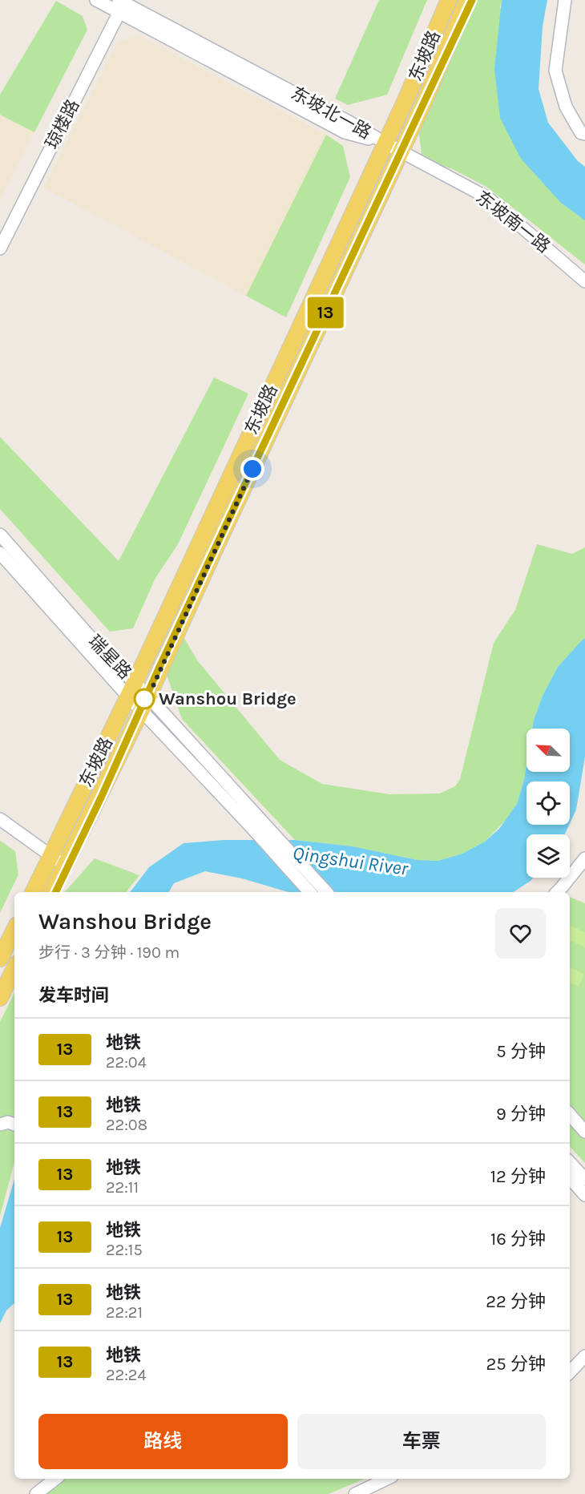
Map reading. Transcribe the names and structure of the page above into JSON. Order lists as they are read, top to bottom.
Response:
{
  "streets": {
    "main road": ["东坡路"],
    "street": [
      "东坡北一路",
      "琼楼路",
      "东坡南一路",
      "瑞星路"
    ]
  },
  "crossings": [
    ["东坡路", "东坡北一路"],
    ["东坡路", "东坡南一路"],
    ["东坡路", "瑞星路"],
    ["东坡北一路", "琼楼路"],
    ["东坡北一路", "东坡南一路"]
  ],
  "water": ["Qingshui River"],
  "places": ["Wanshou Bridge"],
  "lines": ["metro line 13"],
  "north": "top left",
  "page": {
    "on_map": "13",
    "heading": [
      ["Wanshou Bridge", "步行 · 3 分钟 · 190 m"],
      "发车时间"
    ],
    "list": [
      {
        "mark": "13",
        "name": "地铁",
        "note": "22:04",
        "value": "5 分钟"
      },
      {
        "mark": "13",
        "name": "地铁",
        "note": "22:08",
        "value": "9 分钟"
      },
      {
        "mark": "13",
        "name": "地铁",
        "note": "22:11",
        "value": "12 分钟"
      },
      {
        "mark": "13",
        "name": "地铁",
        "note": "22:15",
        "value": "16 分钟"
      },
      {
        "mark": "13",
        "name": "地铁",
        "note": "22:21",
        "value": "22 分钟"
      },
      {
        "mark": "13",
        "name": "地铁",
        "note": "22:24",
        "value": "25 分钟"
      }
    ],
    "buttons": ["路线", "车票"]
  }
}
